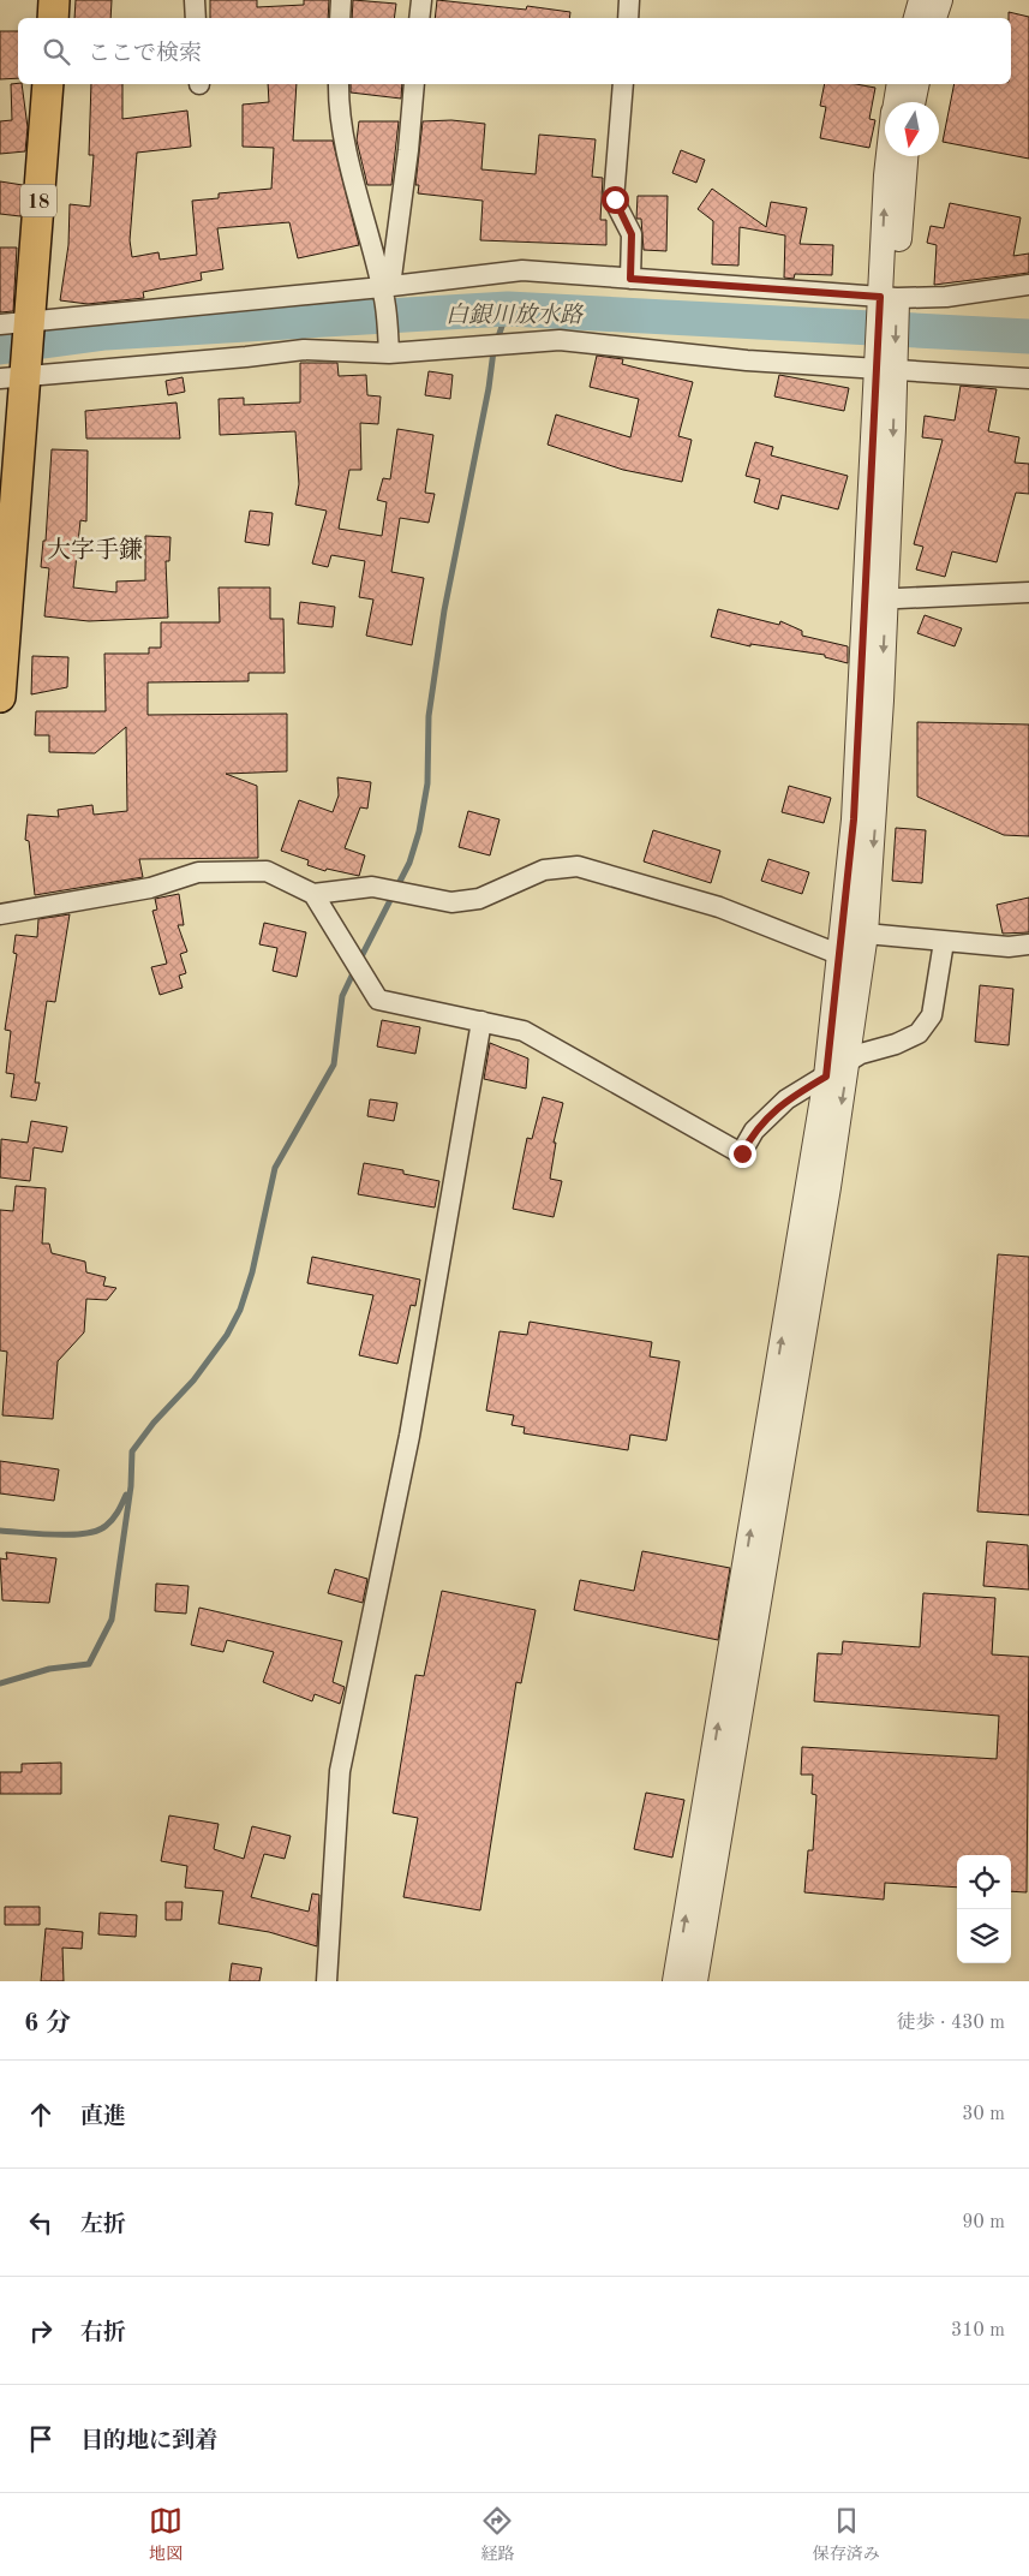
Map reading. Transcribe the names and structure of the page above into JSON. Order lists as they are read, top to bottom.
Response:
{
  "streets": {
    "main road": ["18"]
  },
  "districts": ["大字手鎌"],
  "water": ["白銀川放水路"],
  "north": "bottom",
  "page": {
    "search": "ここで検索",
    "heading": ["6 分", "徒歩 · 430 m"],
    "list": [
      ["直進", "30 m"],
      ["左折", "90 m"],
      ["右折", "310 m"],
      "目的地に到着"
    ],
    "nav": ["地図", "経路", "保存済み"]
  }
}
